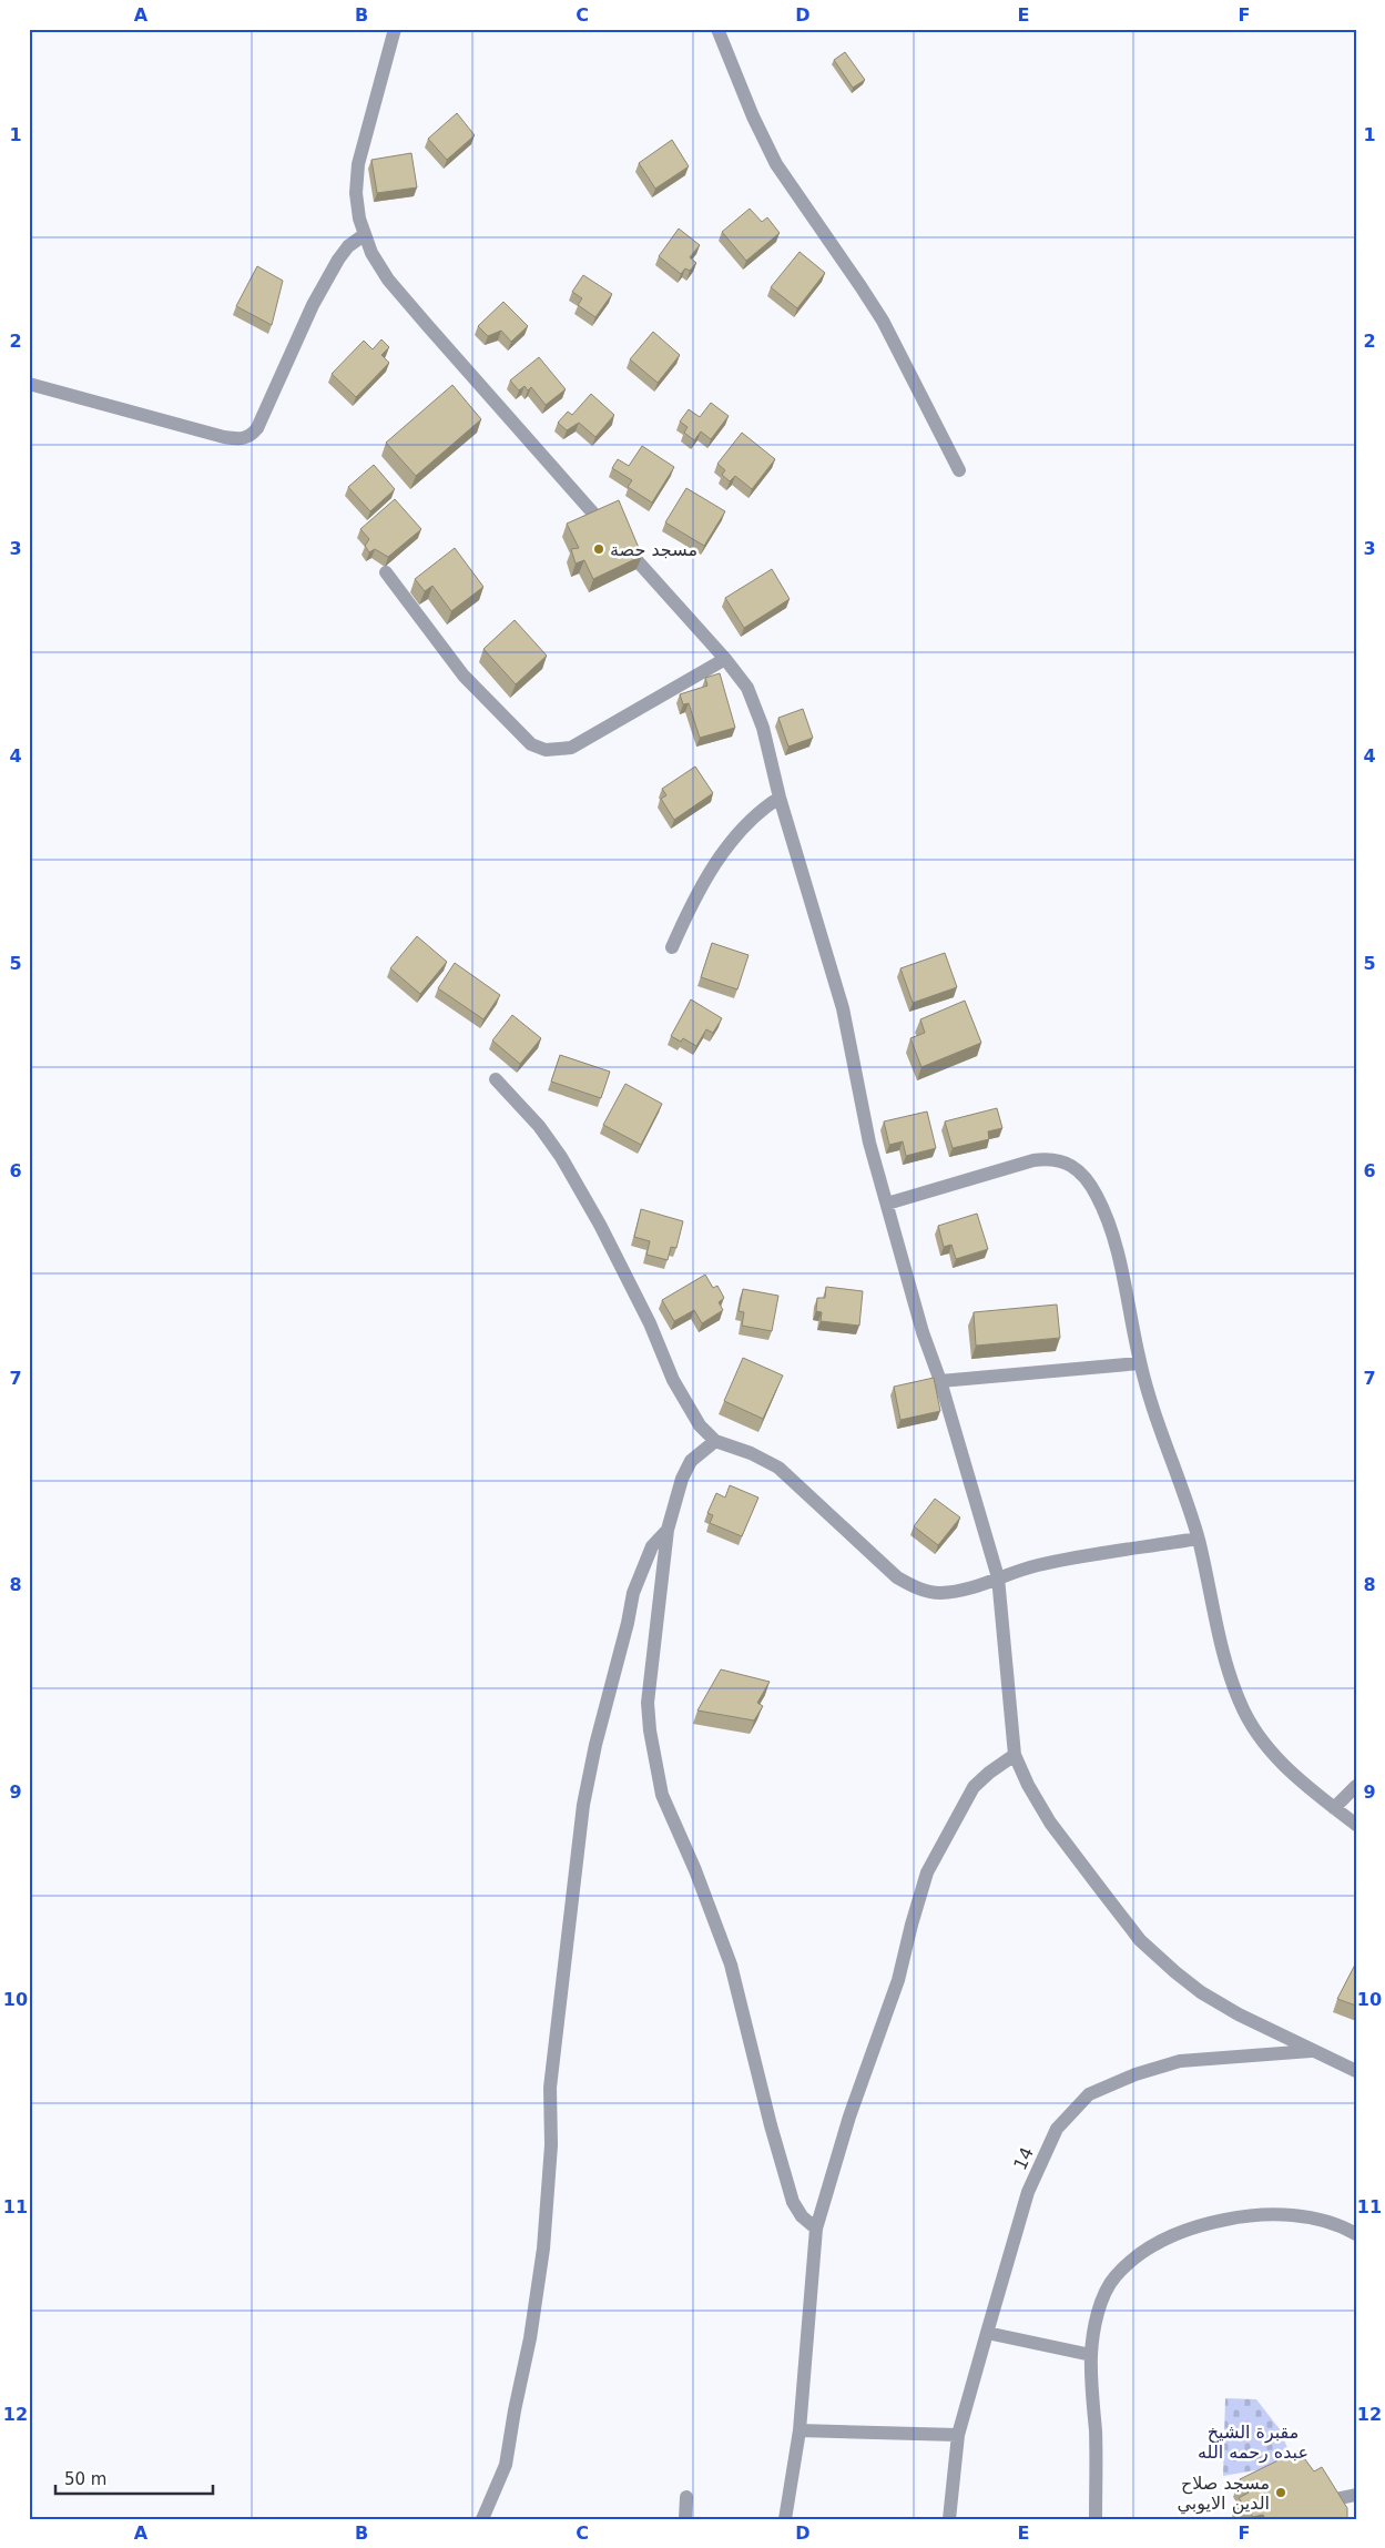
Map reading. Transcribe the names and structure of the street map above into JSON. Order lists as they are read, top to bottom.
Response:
{
  "streets": {
    "street": ["14"]
  },
  "parks": ["مقبرة الشيخ عبده رحمه الله"],
  "places": ["مسجد حصة", "مسجد صلاح الدين الايوبي"],
  "scale_bar": "50 m",
  "grid": {
    "columns": [
      "A",
      "B",
      "C",
      "D",
      "E",
      "F"
    ],
    "rows": [
      "1",
      "2",
      "3",
      "4",
      "5",
      "6",
      "7",
      "8",
      "9",
      "10",
      "11",
      "12"
    ]
  }
}
